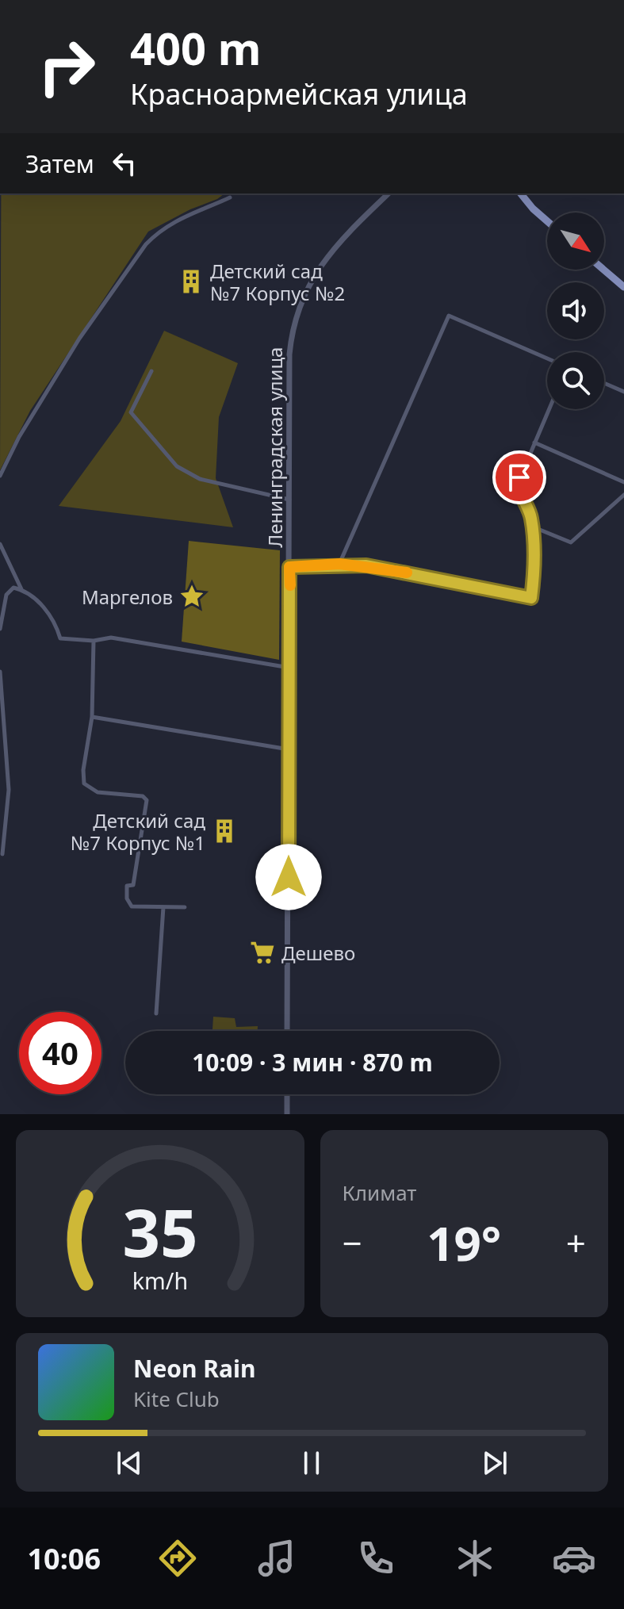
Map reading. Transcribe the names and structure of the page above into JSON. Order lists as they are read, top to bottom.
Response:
{
  "streets": {
    "street": ["Ленинградская улица"]
  },
  "places": {
    "building": ["Детский сад №7 Корпус №2", "Детский сад №7 Корпус №1"],
    "place": ["Маргелов"],
    "supermarket": ["Дешево"]
  },
  "north": "bottom right",
  "page": {
    "turn": ["400 m", "Красноармейская улица"],
    "then": "Затем",
    "limit": "40",
    "trip": "10:09 · 3 мин · 870 m",
    "tile": "Климат",
    "heat": ["−", "19°", "+"],
    "song": ["Neon Rain", "Kite Club"],
    "tabs": "10:06",
    "gauge": ["35", "km/h"]
  }
}
